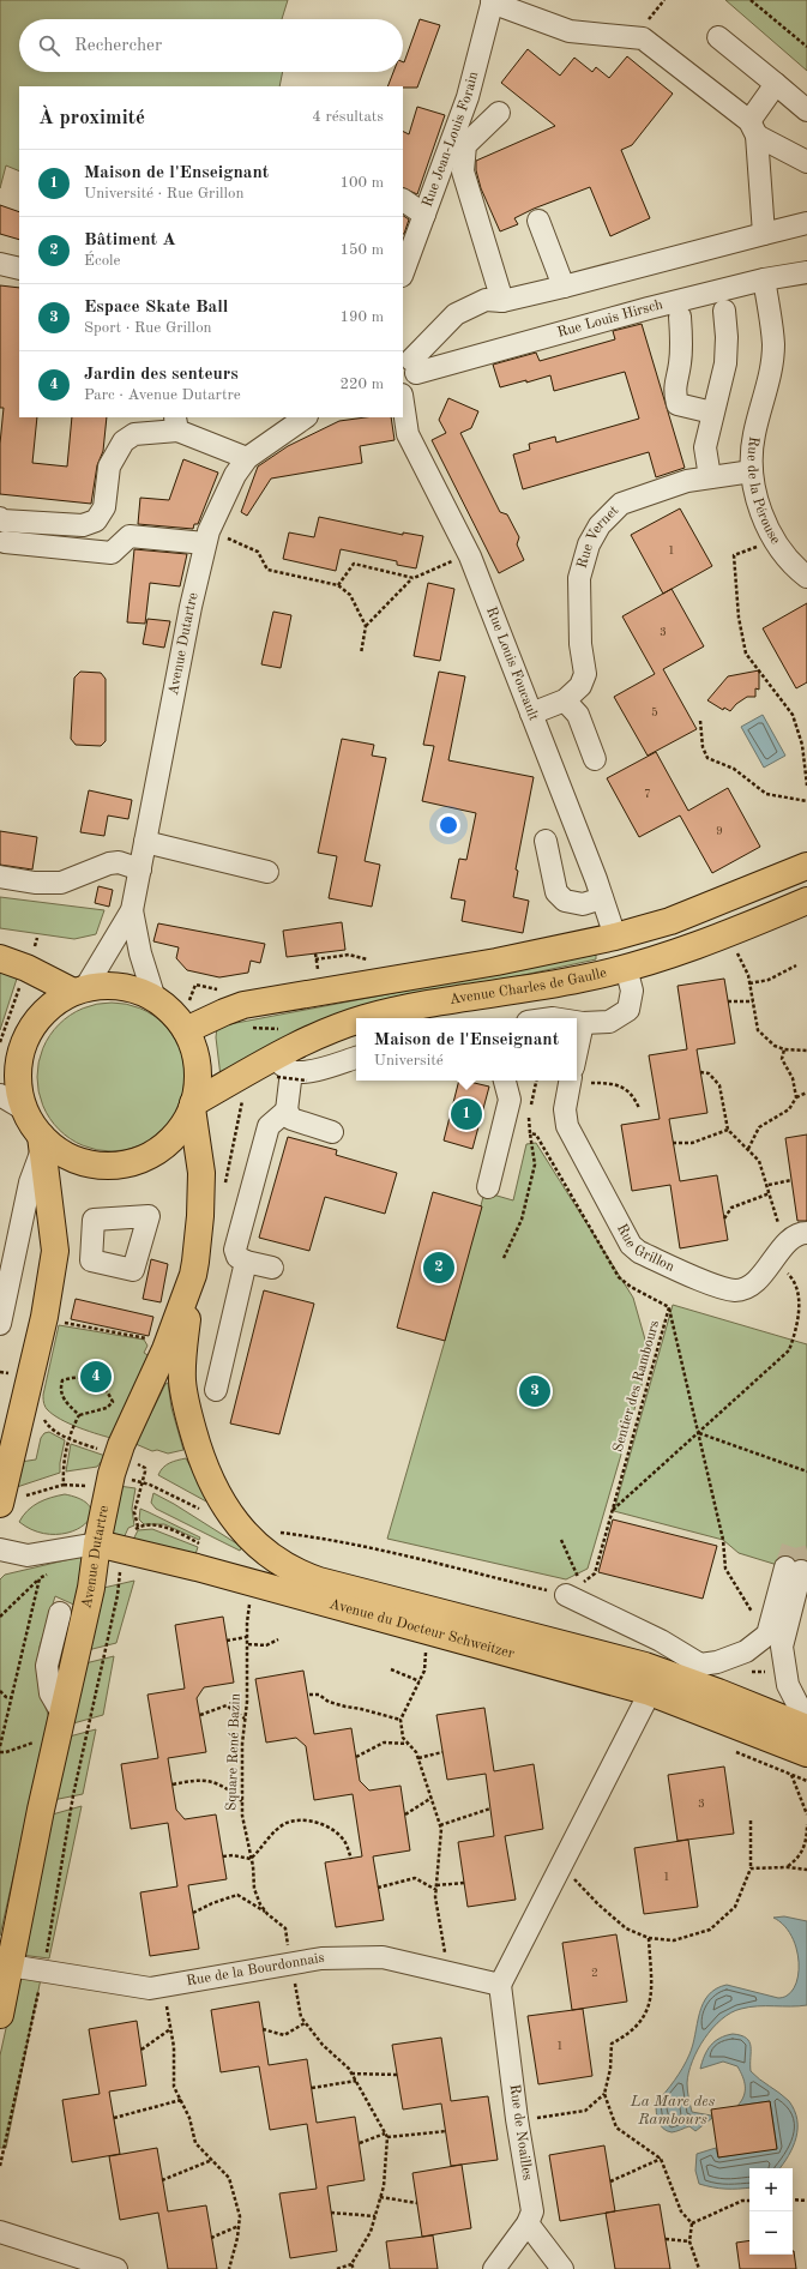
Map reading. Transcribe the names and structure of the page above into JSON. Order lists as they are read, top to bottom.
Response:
{
  "streets": {
    "main road": ["Avenue Dutartre", "Avenue Charles de Gaulle", "Avenue du Docteur Schweitzer"],
    "street": [
      "Rue Jean-Louis Forain",
      "Rue Louis Hirsch",
      "Rue de la Pérouse",
      "Rue Vernet",
      "Rue Louis Foucault",
      "Rue Grillon",
      "Rue de la Bourdonnais",
      "Rue de Noailles"
    ],
    "path": ["Sentier des Rambours", "Square René Bazin"]
  },
  "crossings": [
    ["Rue Louis Hirsch", "Rue de la Pérouse"],
    ["Rue de la Pérouse", "Rue Vernet"],
    ["Rue Vernet", "Rue Louis Foucault"],
    ["Avenue Dutartre", "Avenue Charles de Gaulle"],
    ["Avenue Dutartre", "Avenue du Docteur Schweitzer"],
    ["Avenue Dutartre", "Rue de la Bourdonnais"],
    ["Rue Louis Foucault", "Avenue Charles de Gaulle"],
    ["Square René Bazin", "Rue de la Bourdonnais"],
    ["Rue de la Bourdonnais", "Rue de Noailles"]
  ],
  "water": ["La Mare des Rambours"],
  "house_numbers": [
    "1",
    "3",
    "5",
    "7",
    "9",
    "3",
    "1",
    "2",
    "1"
  ],
  "page": {
    "search": "Rechercher",
    "heading": ["À proximité", "4 résultats"],
    "list": [
      {
        "mark": "1",
        "name": "Maison de l'Enseignant",
        "note": "Université · Rue Grillon",
        "value": "100 m"
      },
      {
        "mark": "2",
        "name": "Bâtiment A",
        "note": "École",
        "value": "150 m"
      },
      {
        "mark": "3",
        "name": "Espace Skate Ball",
        "note": "Sport · Rue Grillon",
        "value": "190 m"
      },
      {
        "mark": "4",
        "name": "Jardin des senteurs",
        "note": "Parc · Avenue Dutartre",
        "value": "220 m"
      }
    ],
    "popup": ["Maison de l'Enseignant", "Université"],
    "pins": [
      "1",
      "2",
      "4",
      "3"
    ],
    "map_buttons": ["+", "−"]
  }
}
